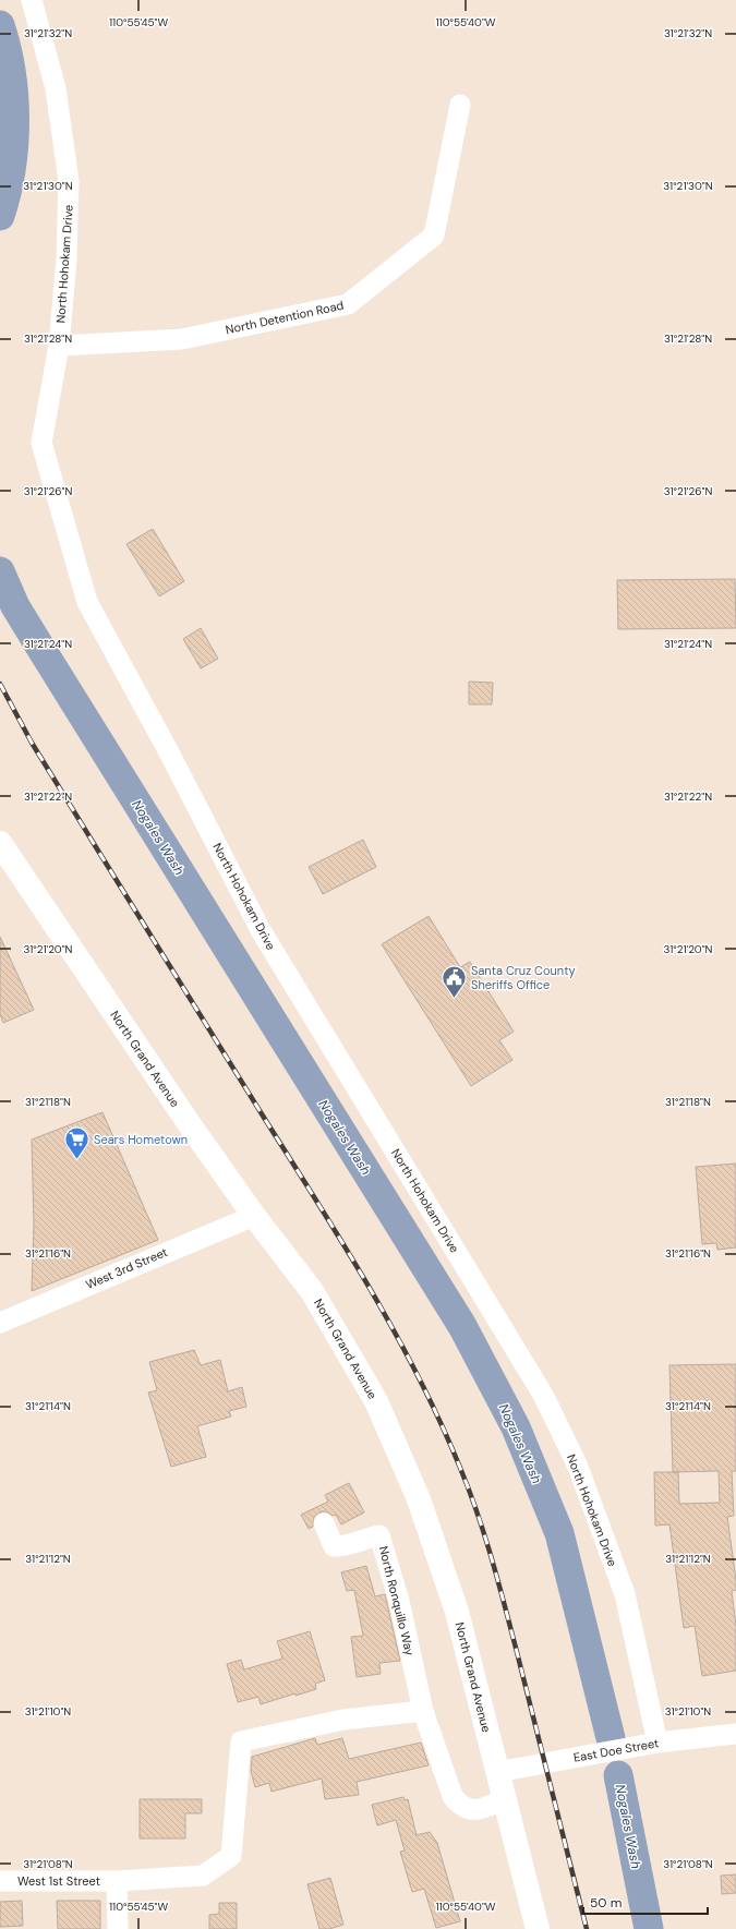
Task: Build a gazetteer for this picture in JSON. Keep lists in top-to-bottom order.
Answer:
{
  "streets": {
    "main road": ["North Grand Avenue"],
    "street": [
      "North Hohokam Drive",
      "North Detention Road",
      "West 3rd Street",
      "North Ronquillo Way",
      "East Doe Street",
      "West 1st Street"
    ]
  },
  "crossings": [
    ["North Hohokam Drive", "North Detention Road"],
    ["North Hohokam Drive", "East Doe Street"],
    ["North Grand Avenue", "West 3rd Street"],
    ["North Grand Avenue", "North Ronquillo Way"],
    ["North Grand Avenue", "East Doe Street"],
    ["North Ronquillo Way", "West 1st Street"]
  ],
  "water": ["Nogales Wash"],
  "places": {
    "public building": ["Santa Cruz County Sheriffs Office"],
    "supermarket": ["Sears Hometown"]
  },
  "scale_bar": "50 m",
  "coordinates": [
    "110°55'45\"W",
    "110°55'40\"W",
    "31°21'32\"N",
    "31°21'30\"N",
    "31°21'28\"N",
    "31°21'26\"N",
    "31°21'24\"N",
    "31°21'22\"N",
    "31°21'20\"N",
    "31°21'18\"N",
    "31°21'16\"N",
    "31°21'14\"N",
    "31°21'12\"N",
    "31°21'10\"N",
    "31°21'08\"N"
  ]
}
